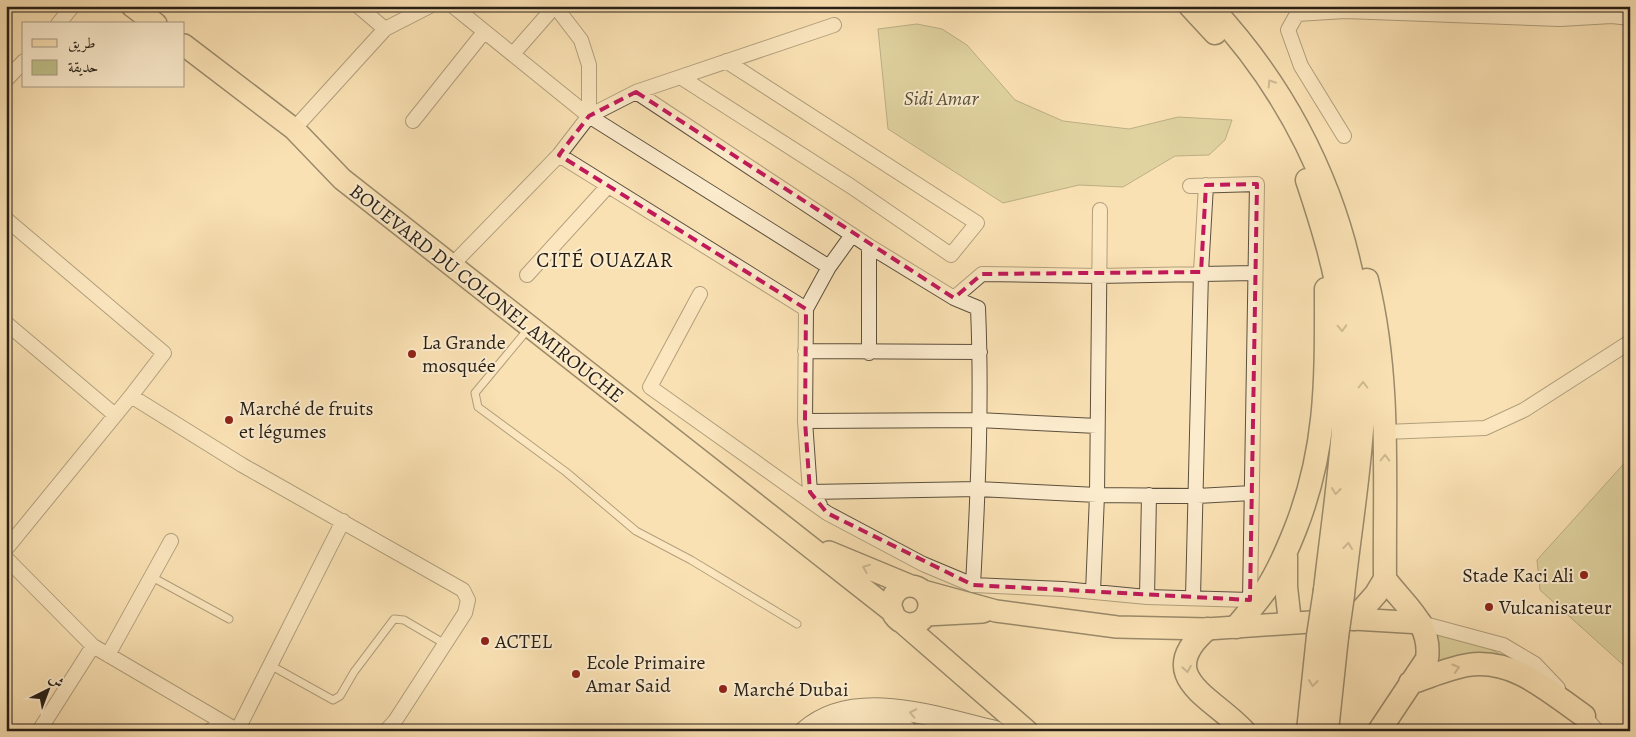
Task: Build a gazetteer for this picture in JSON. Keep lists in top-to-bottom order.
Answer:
{
  "streets": {
    "main road": ["BOUEVARD DU COLONEL AMIROUCHE"]
  },
  "districts": ["CITÉ OUAZAR"],
  "parks": ["Sidi Amar"],
  "places": [
    "La Grande mosquée",
    "Marché de fruits et légumes",
    "Stade Kaci Ali",
    "Vulcanisateur",
    "ACTEL",
    "Ecole Primaire Amar Said",
    "Marché Dubai"
  ],
  "legend": ["طريق", "حديقة"],
  "north": "top right"
}
